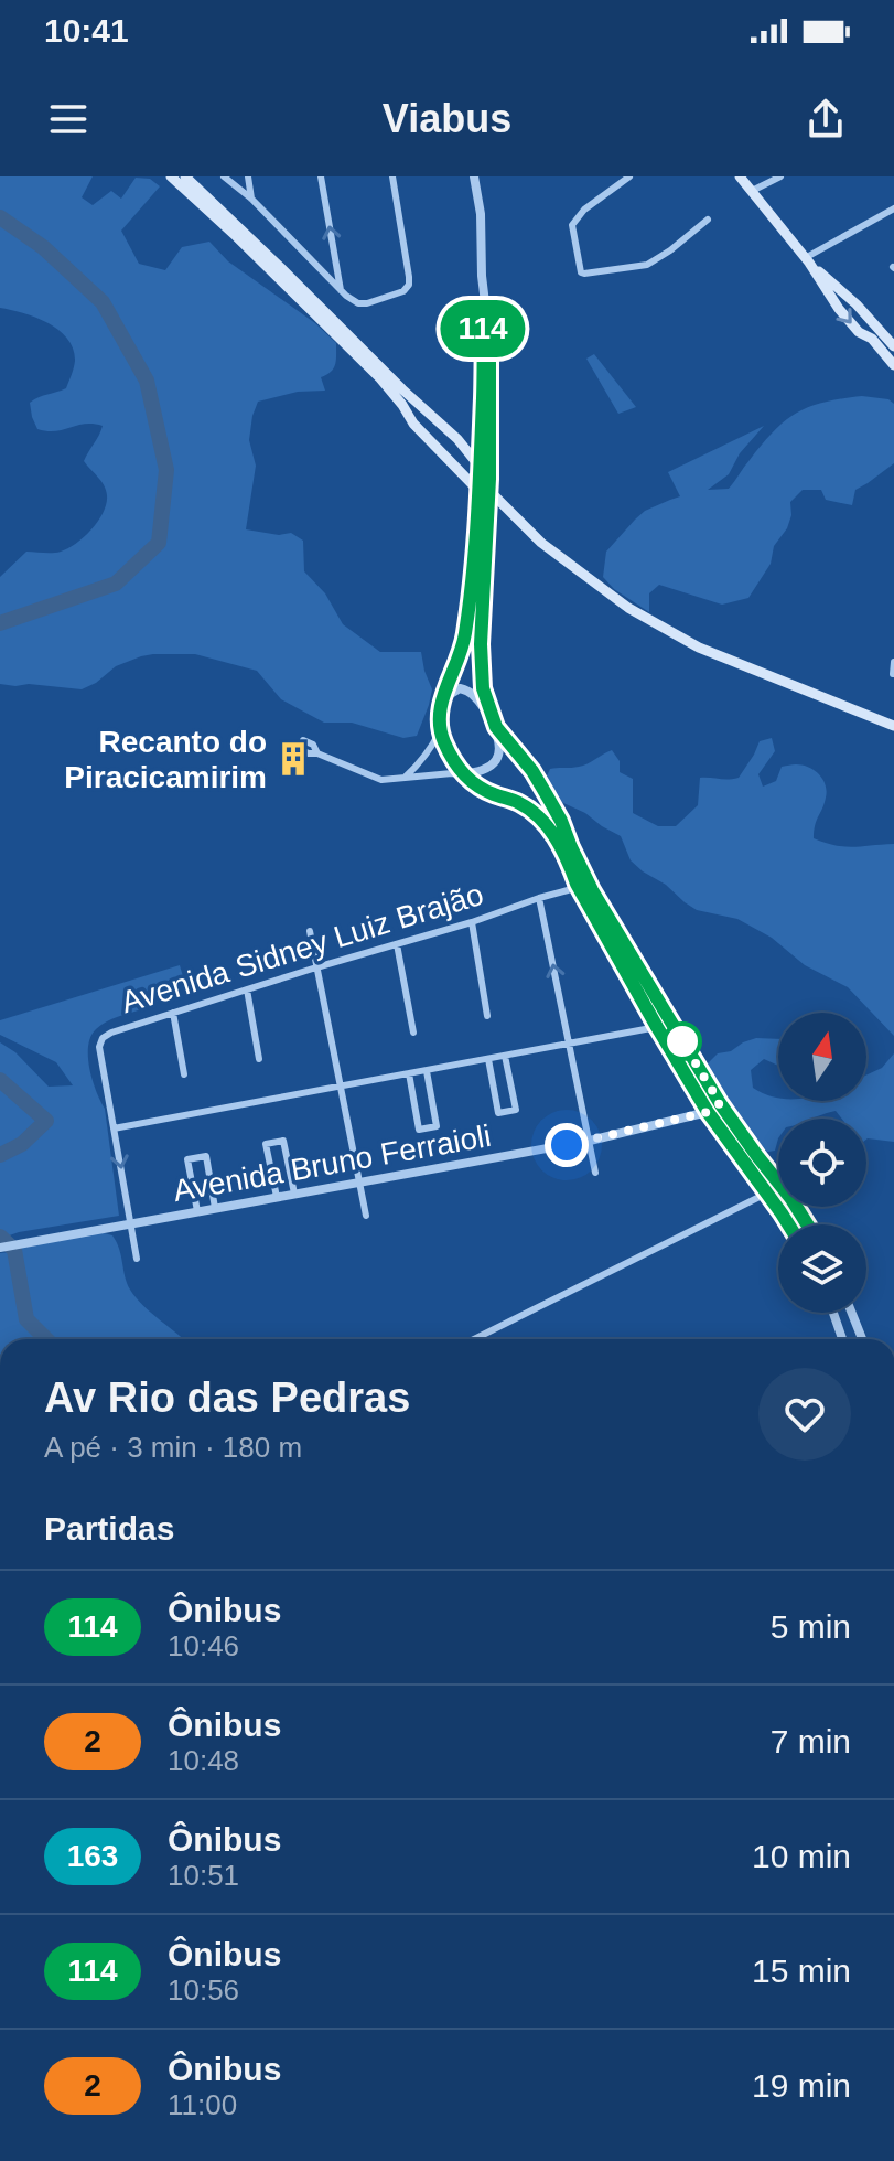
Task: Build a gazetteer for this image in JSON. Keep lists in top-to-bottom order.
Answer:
{
  "streets": {
    "street": ["Avenida Sidney Luiz Brajão", "Avenida Bruno Ferraioli"]
  },
  "crossings": [
    ["Avenida Sidney Luiz Brajão", "Avenida Bruno Ferraioli"]
  ],
  "places": {
    "building": ["Recanto do Piracicamirim"]
  },
  "lines": ["bus line 114"],
  "north": "top",
  "page": {
    "status": "10:41",
    "header": "Viabus",
    "on_map": "114",
    "heading": [
      ["Av Rio das Pedras", "A pé · 3 min · 180 m"],
      "Partidas"
    ],
    "list": [
      {
        "mark": "114",
        "name": "Ônibus",
        "note": "10:46",
        "value": "5 min"
      },
      {
        "mark": "2",
        "name": "Ônibus",
        "note": "10:48",
        "value": "7 min"
      },
      {
        "mark": "163",
        "name": "Ônibus",
        "note": "10:51",
        "value": "10 min"
      },
      {
        "mark": "114",
        "name": "Ônibus",
        "note": "10:56",
        "value": "15 min"
      },
      {
        "mark": "2",
        "name": "Ônibus",
        "note": "11:00",
        "value": "19 min"
      }
    ]
  }
}
